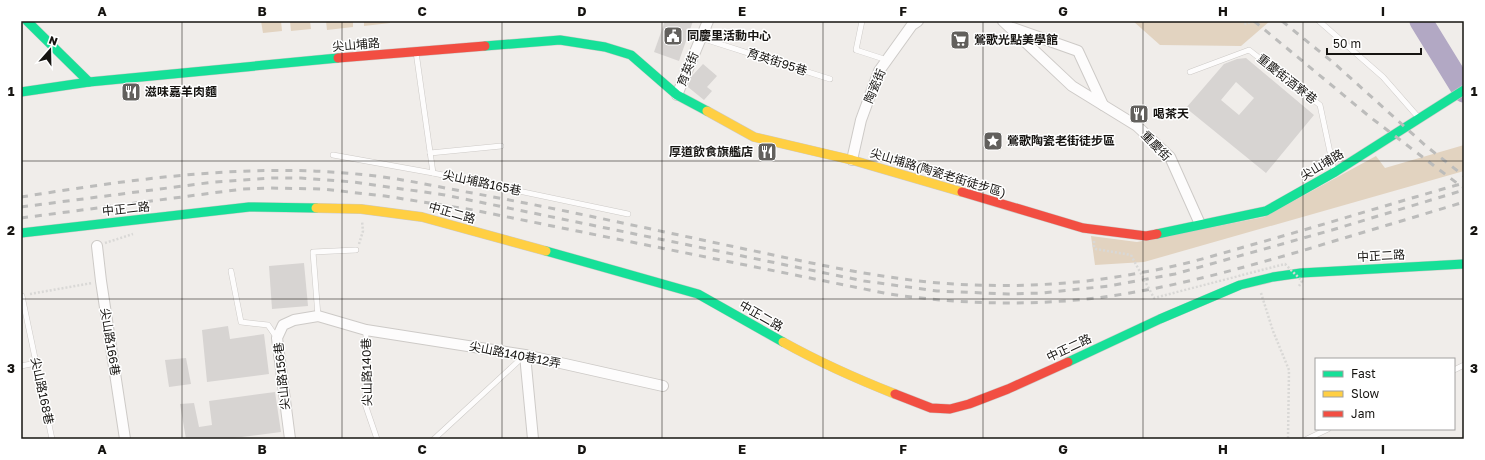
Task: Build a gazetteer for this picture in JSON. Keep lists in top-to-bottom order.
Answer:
{
  "streets": {
    "main road": ["尖山埔路", "尖山埔路(陶瓷老街徒步區)", "中正二路"],
    "street": [
      "育英街",
      "陶瓷街",
      "重慶街",
      "尖山路166巷",
      "尖山路140巷12弄",
      "尖山路140巷",
      "尖山路156巷"
    ],
    "lane": [
      "育英街95巷",
      "重慶街酒寮巷",
      "尖山埔路165巷",
      "尖山路168巷"
    ]
  },
  "crossings": [
    ["尖山埔路", "育英街"],
    ["尖山埔路", "重慶街酒寮巷"],
    ["尖山埔路", "重慶街"],
    ["尖山埔路", "尖山埔路(陶瓷老街徒步區)"],
    ["尖山埔路", "尖山埔路165巷"],
    ["育英街95巷", "育英街"],
    ["育英街", "尖山埔路(陶瓷老街徒步區)"],
    ["陶瓷街", "尖山埔路(陶瓷老街徒步區)"],
    ["重慶街", "尖山埔路(陶瓷老街徒步區)"],
    ["尖山路140巷12弄", "尖山路140巷"],
    ["尖山路140巷", "尖山路156巷"]
  ],
  "places": {
    "public building": ["同慶里活動中心"],
    "supermarket": ["鶯歌光點美學館"],
    "restaurant": ["滋味嘉羊肉麵", "喝茶天", "厚道飲食旗艦店"],
    "place": ["鶯歌陶瓷老街徒步區"]
  },
  "legend": ["Fast", "Slow", "Jam"],
  "scale_bar": "50 m",
  "north": "top",
  "grid": {
    "columns": [
      "A",
      "B",
      "C",
      "D",
      "E",
      "F",
      "G",
      "H",
      "I"
    ],
    "rows": ["1", "2", "3"]
  }
}
